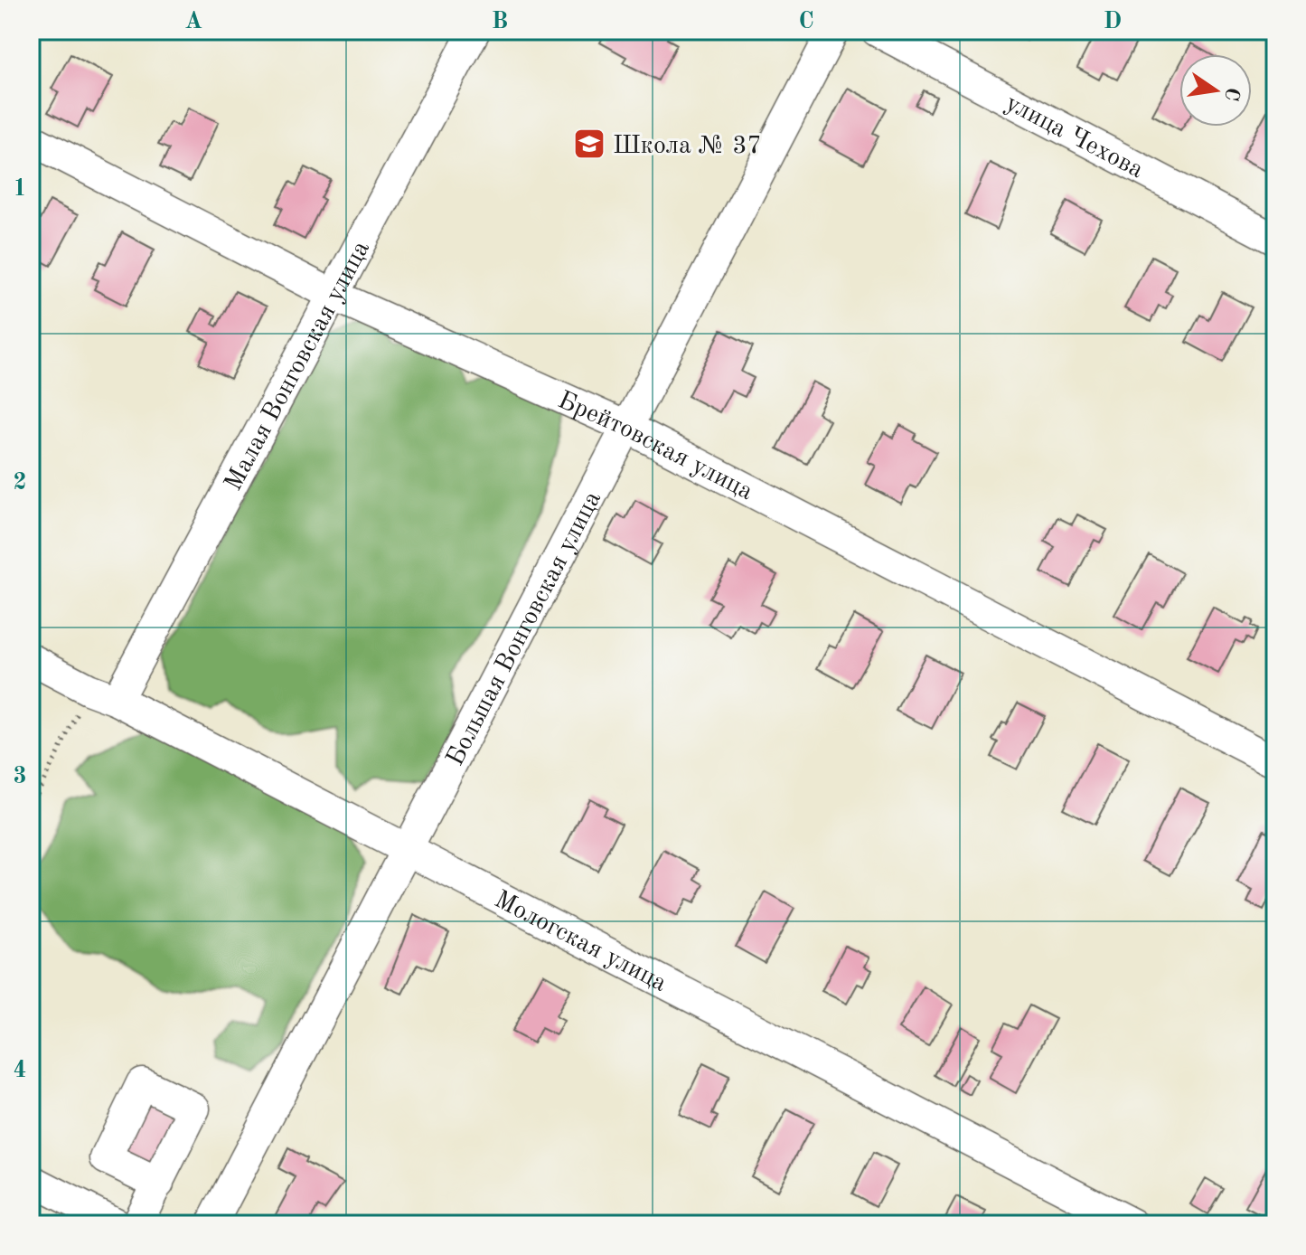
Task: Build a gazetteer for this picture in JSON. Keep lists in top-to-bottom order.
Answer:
{
  "streets": {
    "street": [
      "улица Чехова",
      "Малая Вонговская улица",
      "Брейтовская улица",
      "Большая Вонговская улица",
      "Мологская улица"
    ]
  },
  "crossings": [
    ["Малая Вонговская улица", "Брейтовская улица"],
    ["Малая Вонговская улица", "Мологская улица"],
    ["Брейтовская улица", "Большая Вонговская улица"],
    ["Большая Вонговская улица", "Мологская улица"]
  ],
  "places": {
    "school or university": ["Школа № 37"]
  },
  "north": "right",
  "grid": {
    "columns": [
      "A",
      "B",
      "C",
      "D"
    ],
    "rows": [
      "1",
      "2",
      "3",
      "4"
    ]
  }
}
